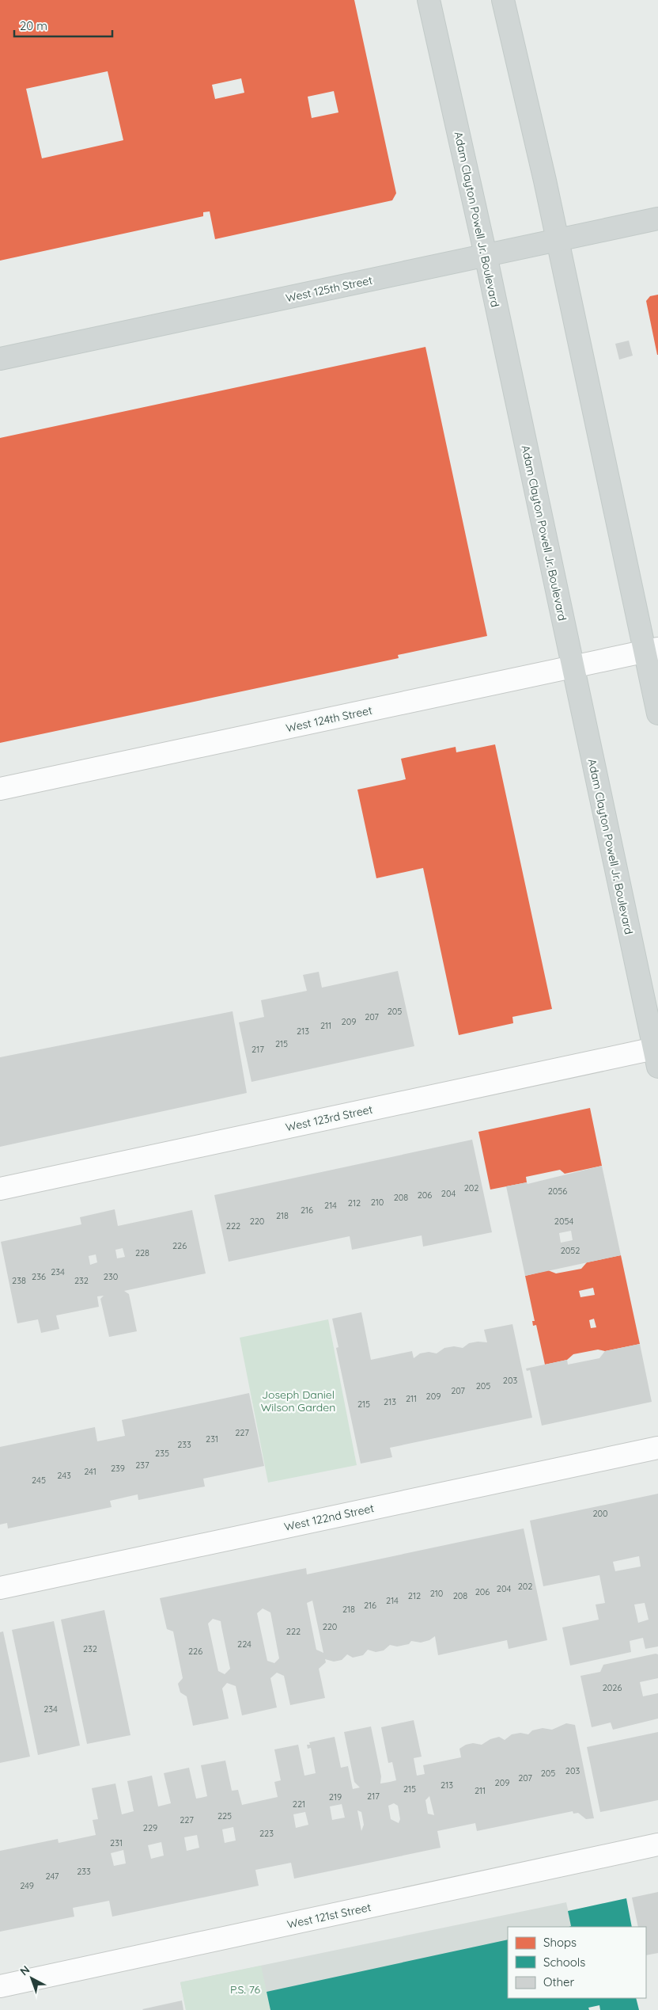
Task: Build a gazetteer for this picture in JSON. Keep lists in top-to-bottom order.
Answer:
{
  "streets": {
    "main road": ["Adam Clayton Powell Jr. Boulevard", "West 125th Street"],
    "street": [
      "West 124th Street",
      "West 123rd Street",
      "West 122nd Street",
      "West 121st Street"
    ]
  },
  "crossings": [
    ["Adam Clayton Powell Jr. Boulevard", "West 125th Street"],
    ["Adam Clayton Powell Jr. Boulevard", "West 124th Street"],
    ["Adam Clayton Powell Jr. Boulevard", "West 123rd Street"]
  ],
  "parks": ["Joseph Daniel Wilson Garden", "P.S. 76"],
  "house_numbers": [
    "205",
    "207",
    "209",
    "211",
    "213",
    "215",
    "217",
    "202",
    "2056",
    "204",
    "206",
    "208",
    "210",
    "212",
    "214",
    "216",
    "218",
    "220",
    "2054",
    "222",
    "226",
    "2052",
    "228",
    "234",
    "236",
    "230",
    "238",
    "232",
    "203",
    "205",
    "207",
    "209",
    "211",
    "213",
    "215",
    "227",
    "231",
    "233",
    "235",
    "237",
    "239",
    "241",
    "243",
    "245",
    "200",
    "202",
    "204",
    "206",
    "210",
    "212",
    "208",
    "214",
    "216",
    "218",
    "220",
    "222",
    "224",
    "232",
    "226",
    "2026",
    "234",
    "203",
    "205",
    "207",
    "209",
    "213",
    "215",
    "211",
    "217",
    "219",
    "221",
    "225",
    "227",
    "229",
    "223",
    "231",
    "233",
    "247",
    "249"
  ],
  "legend": ["Shops", "Schools", "Other"],
  "scale_bar": "20 m",
  "north": "top left"
}
